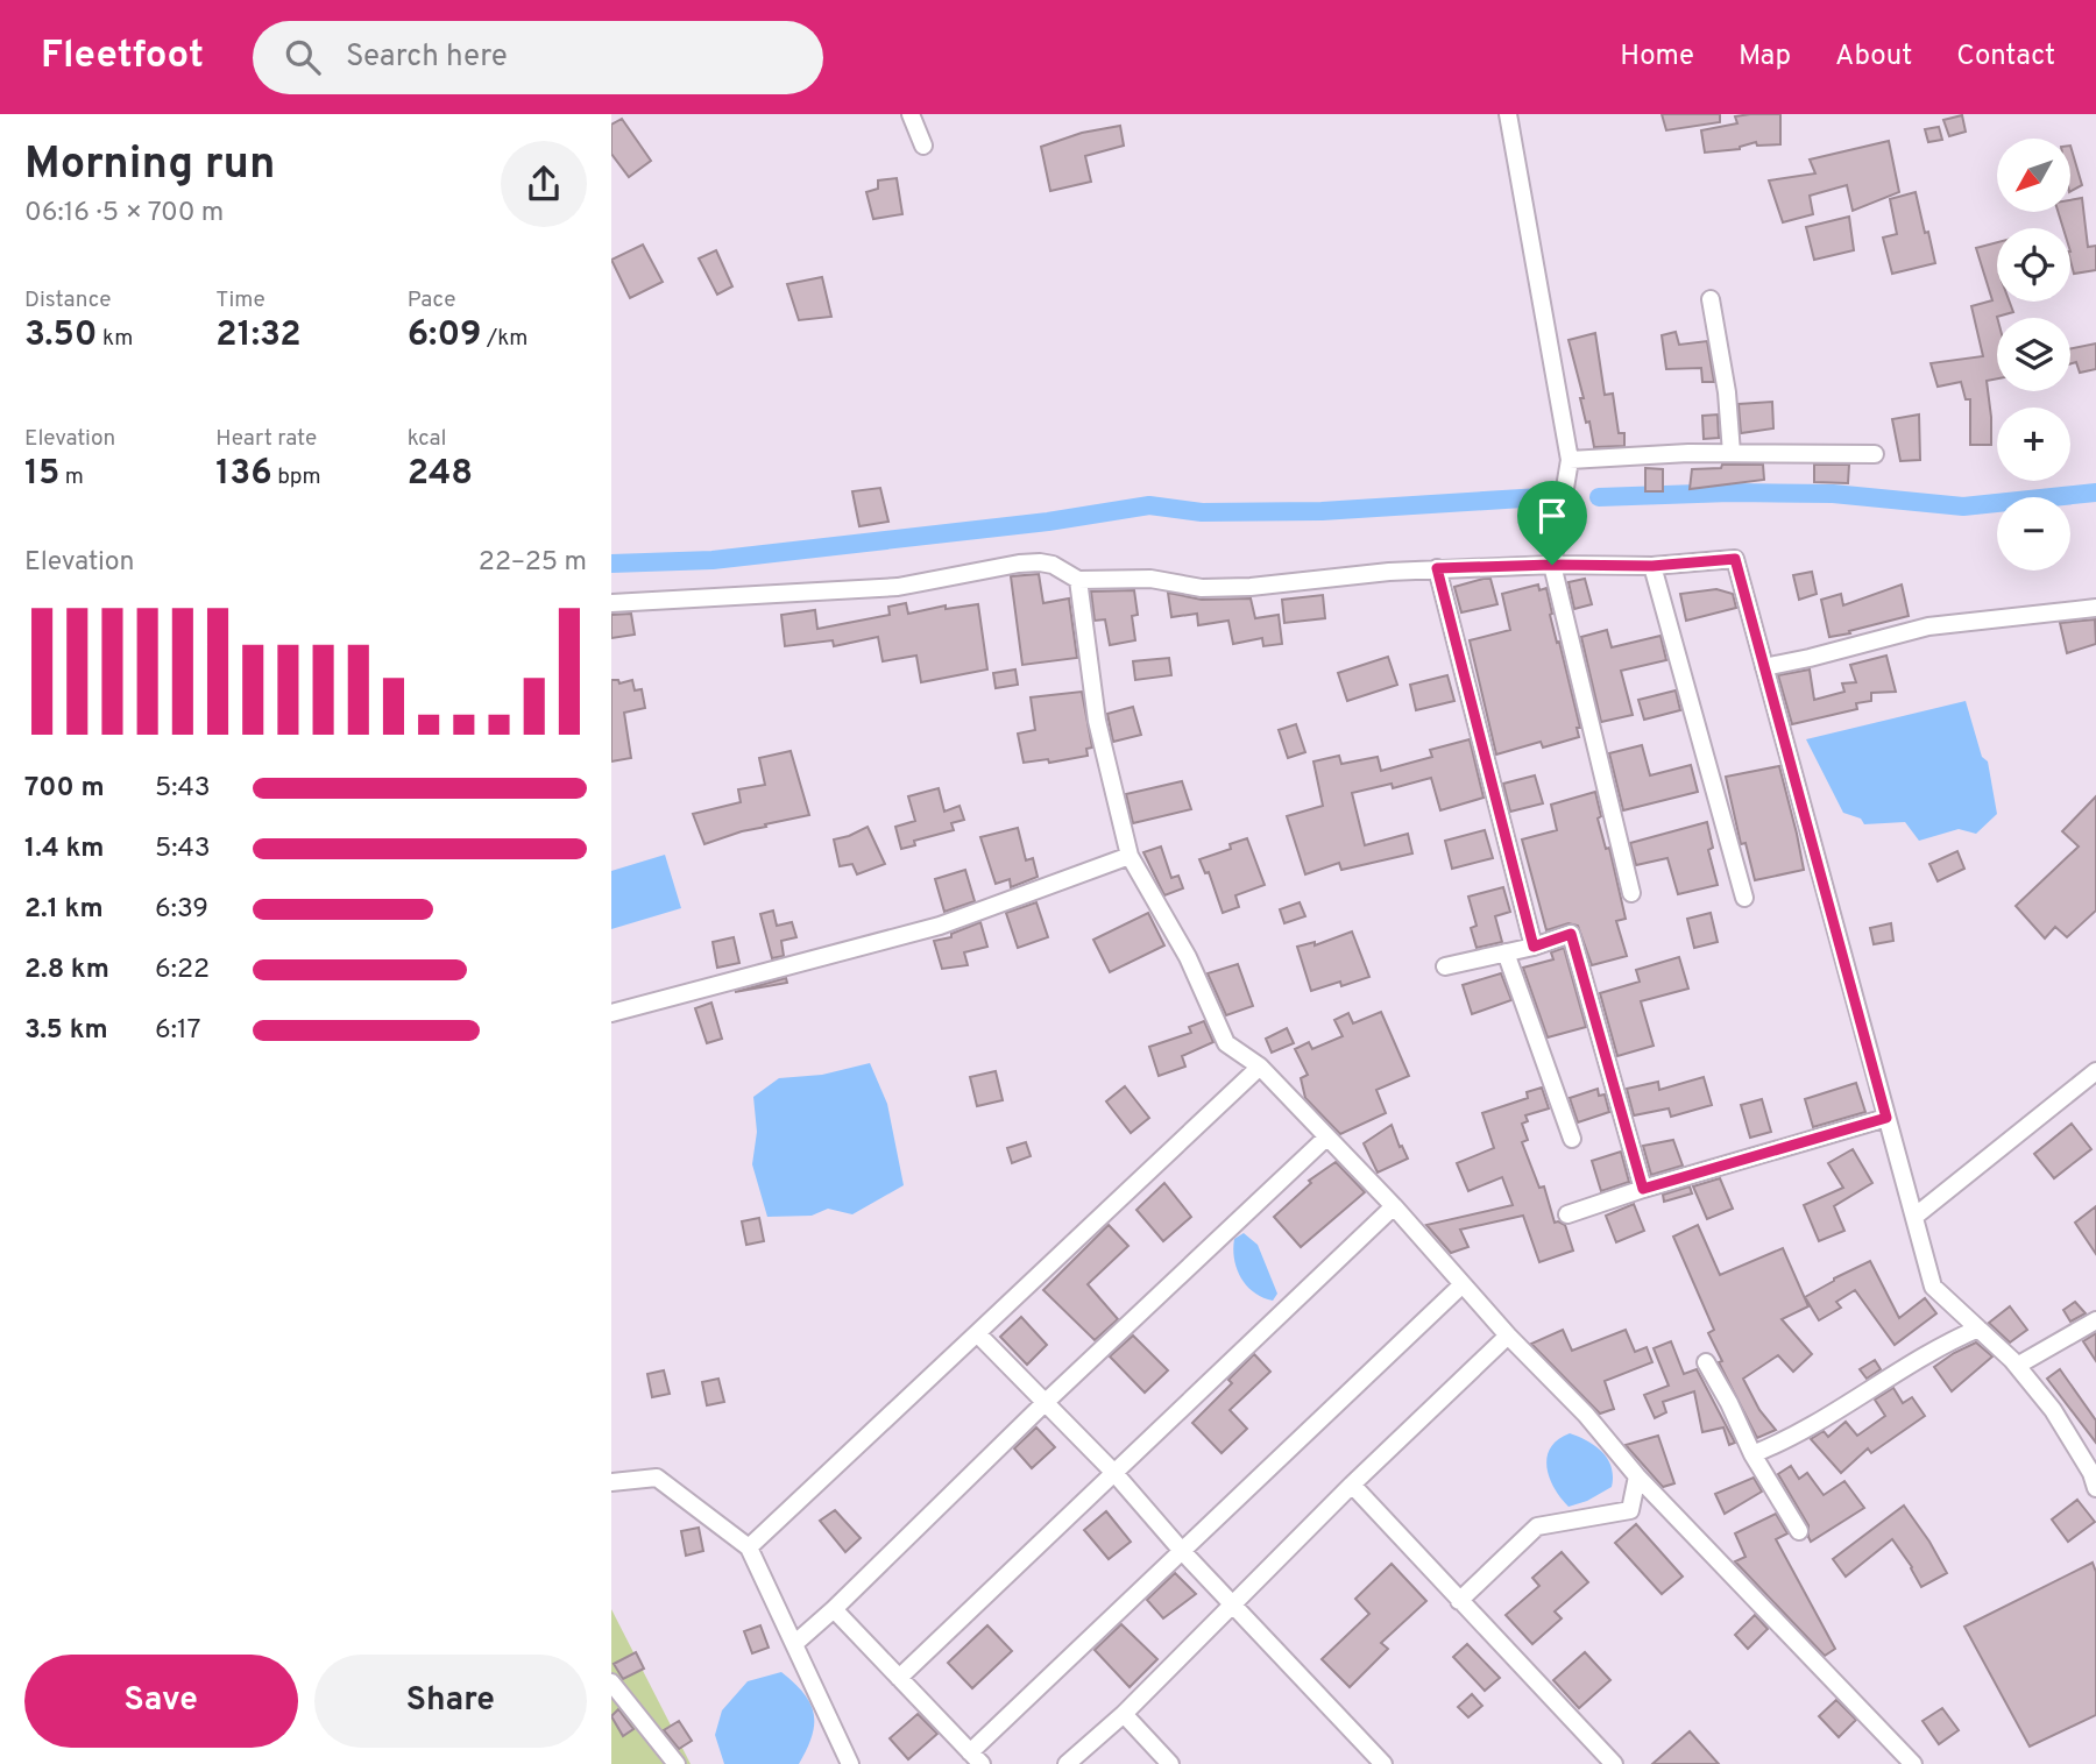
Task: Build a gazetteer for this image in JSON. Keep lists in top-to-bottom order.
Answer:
{
  "north": "bottom left",
  "page": {
    "header": "Fleetfoot",
    "search": "Search here",
    "nav": [
      "Home",
      "Map",
      "About",
      "Contact"
    ],
    "heading": ["Morning run", "06:16 · 5 × 700 m"],
    "map_buttons": ["+", "−"],
    "stats": [
      ["Distance", "3.50 km"],
      ["Time", "21:32"],
      ["Pace", "6:09 /km"],
      ["Elevation", "15 m"],
      ["Heart rate", "136 bpm"],
      ["kcal", "248"]
    ],
    "chart": ["Elevation", "22–25 m"],
    "list": [
      {
        "name": "700 m",
        "note": "5:43"
      },
      {
        "name": "1.4 km",
        "note": "5:43"
      },
      {
        "name": "2.1 km",
        "note": "6:39"
      },
      {
        "name": "2.8 km",
        "note": "6:22"
      },
      {
        "name": "3.5 km",
        "note": "6:17"
      }
    ],
    "buttons": ["Save", "Share"]
  }
}
